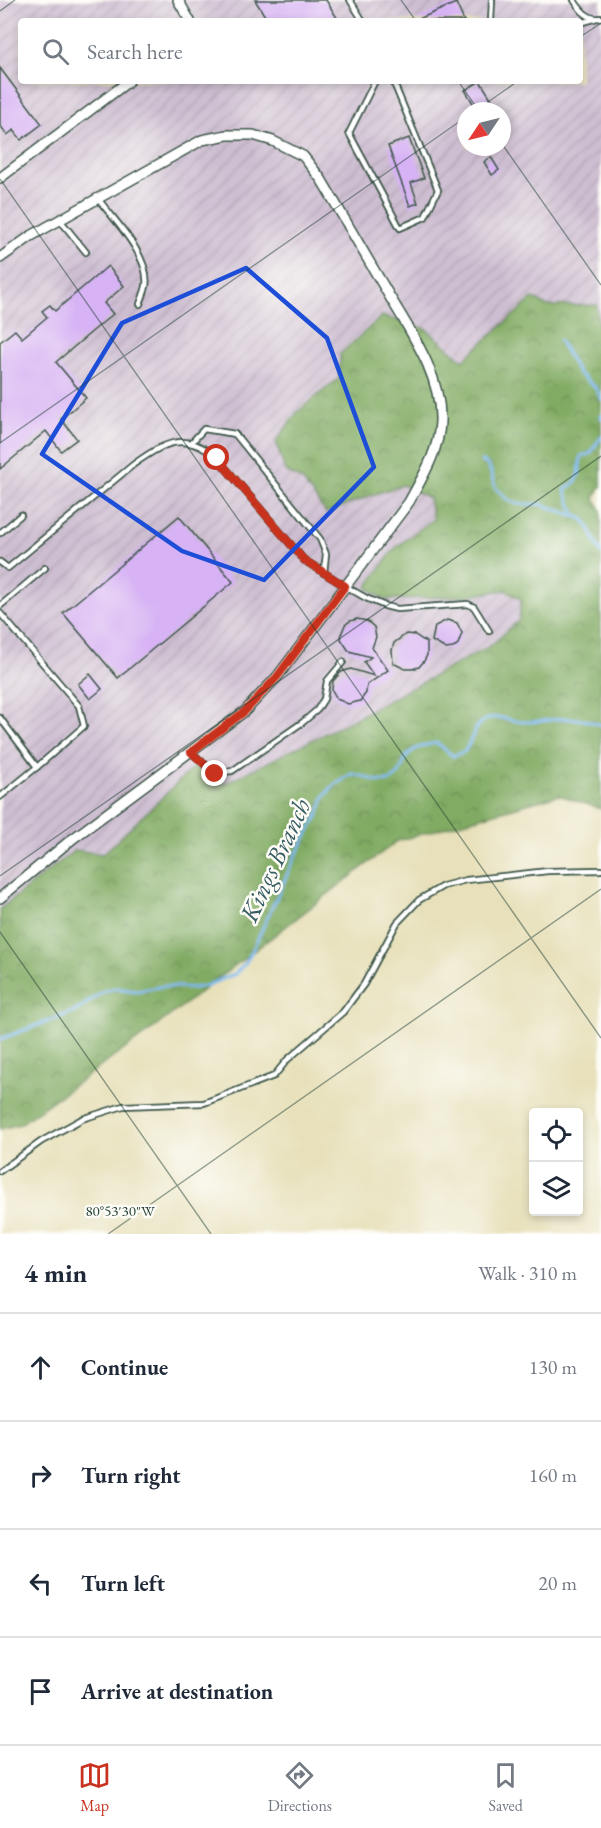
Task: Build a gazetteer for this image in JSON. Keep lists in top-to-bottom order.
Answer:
{
  "water": ["Kings Branch"],
  "north": "bottom left",
  "page": {
    "search": "Search here",
    "heading": ["4 min", "Walk · 310 m"],
    "list": [
      ["Continue", "130 m"],
      ["Turn right", "160 m"],
      ["Turn left", "20 m"],
      "Arrive at destination"
    ],
    "nav": ["Map", "Directions", "Saved"]
  },
  "coordinates": ["80°53'30\"W"]
}
